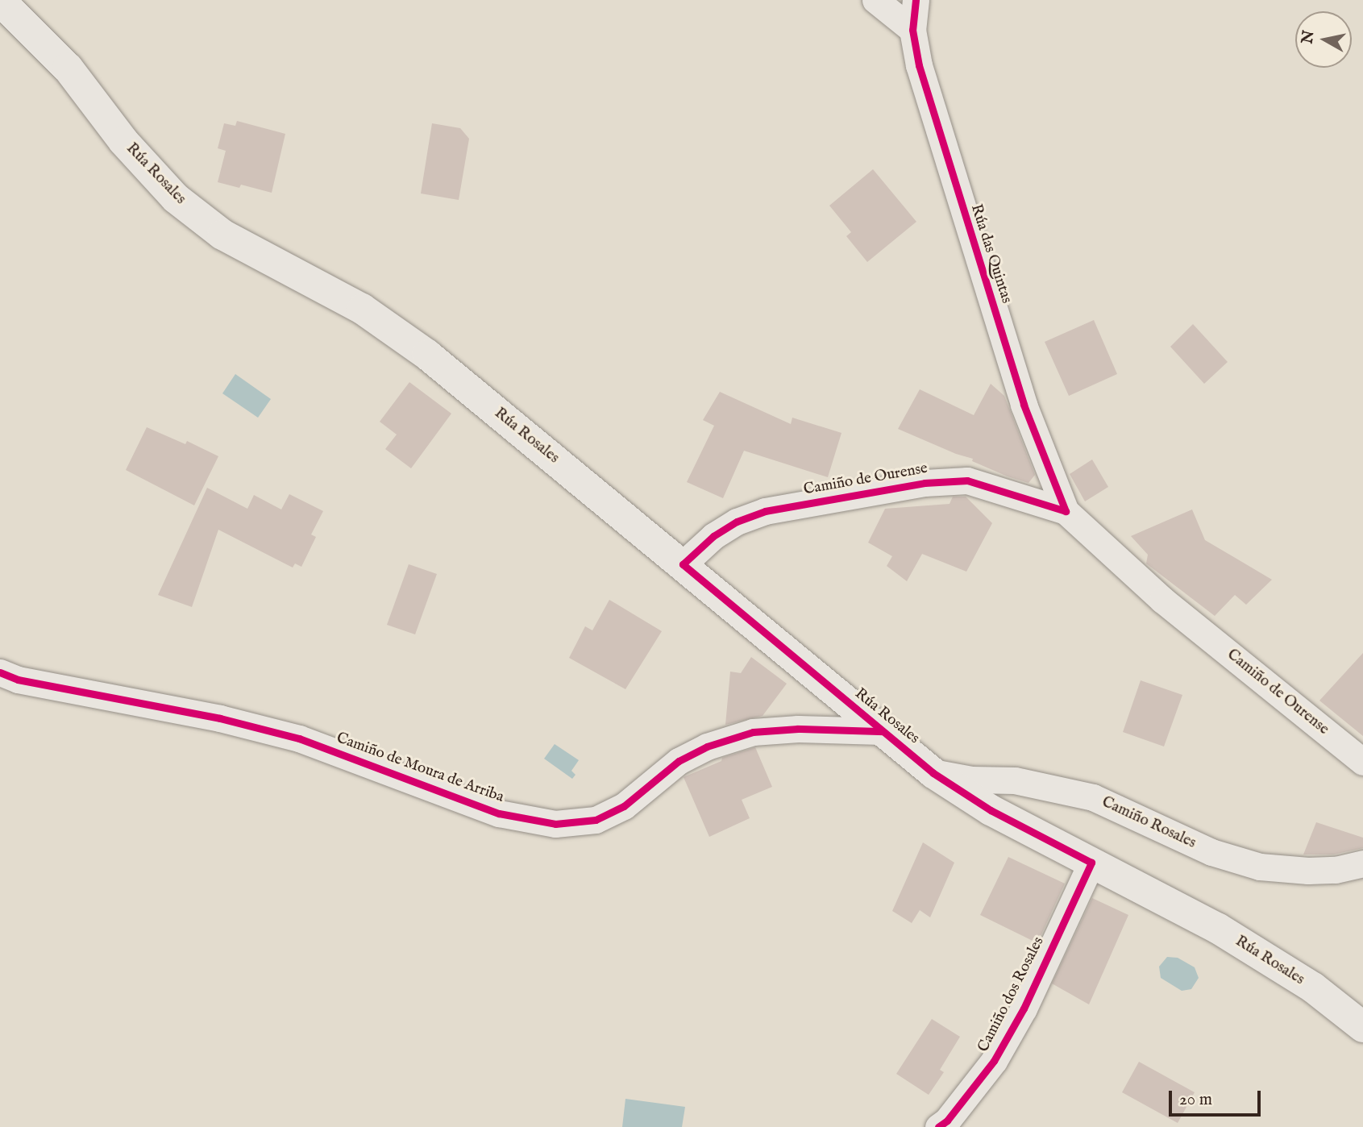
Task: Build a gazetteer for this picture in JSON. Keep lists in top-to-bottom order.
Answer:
{
  "streets": {
    "street": [
      "Rúa Rosales",
      "Rúa das Quintas",
      "Camiño de Ourense",
      "Camiño de Moura de Arriba",
      "Camiño Rosales",
      "Camiño dos Rosales"
    ]
  },
  "crossings": [
    ["Rúa Rosales", "Camiño de Ourense"],
    ["Rúa Rosales", "Camiño de Moura de Arriba"],
    ["Rúa Rosales", "Camiño Rosales"],
    ["Rúa Rosales", "Camiño dos Rosales"],
    ["Rúa das Quintas", "Camiño de Ourense"]
  ],
  "scale_bar": "20 m",
  "north": "left"
}
